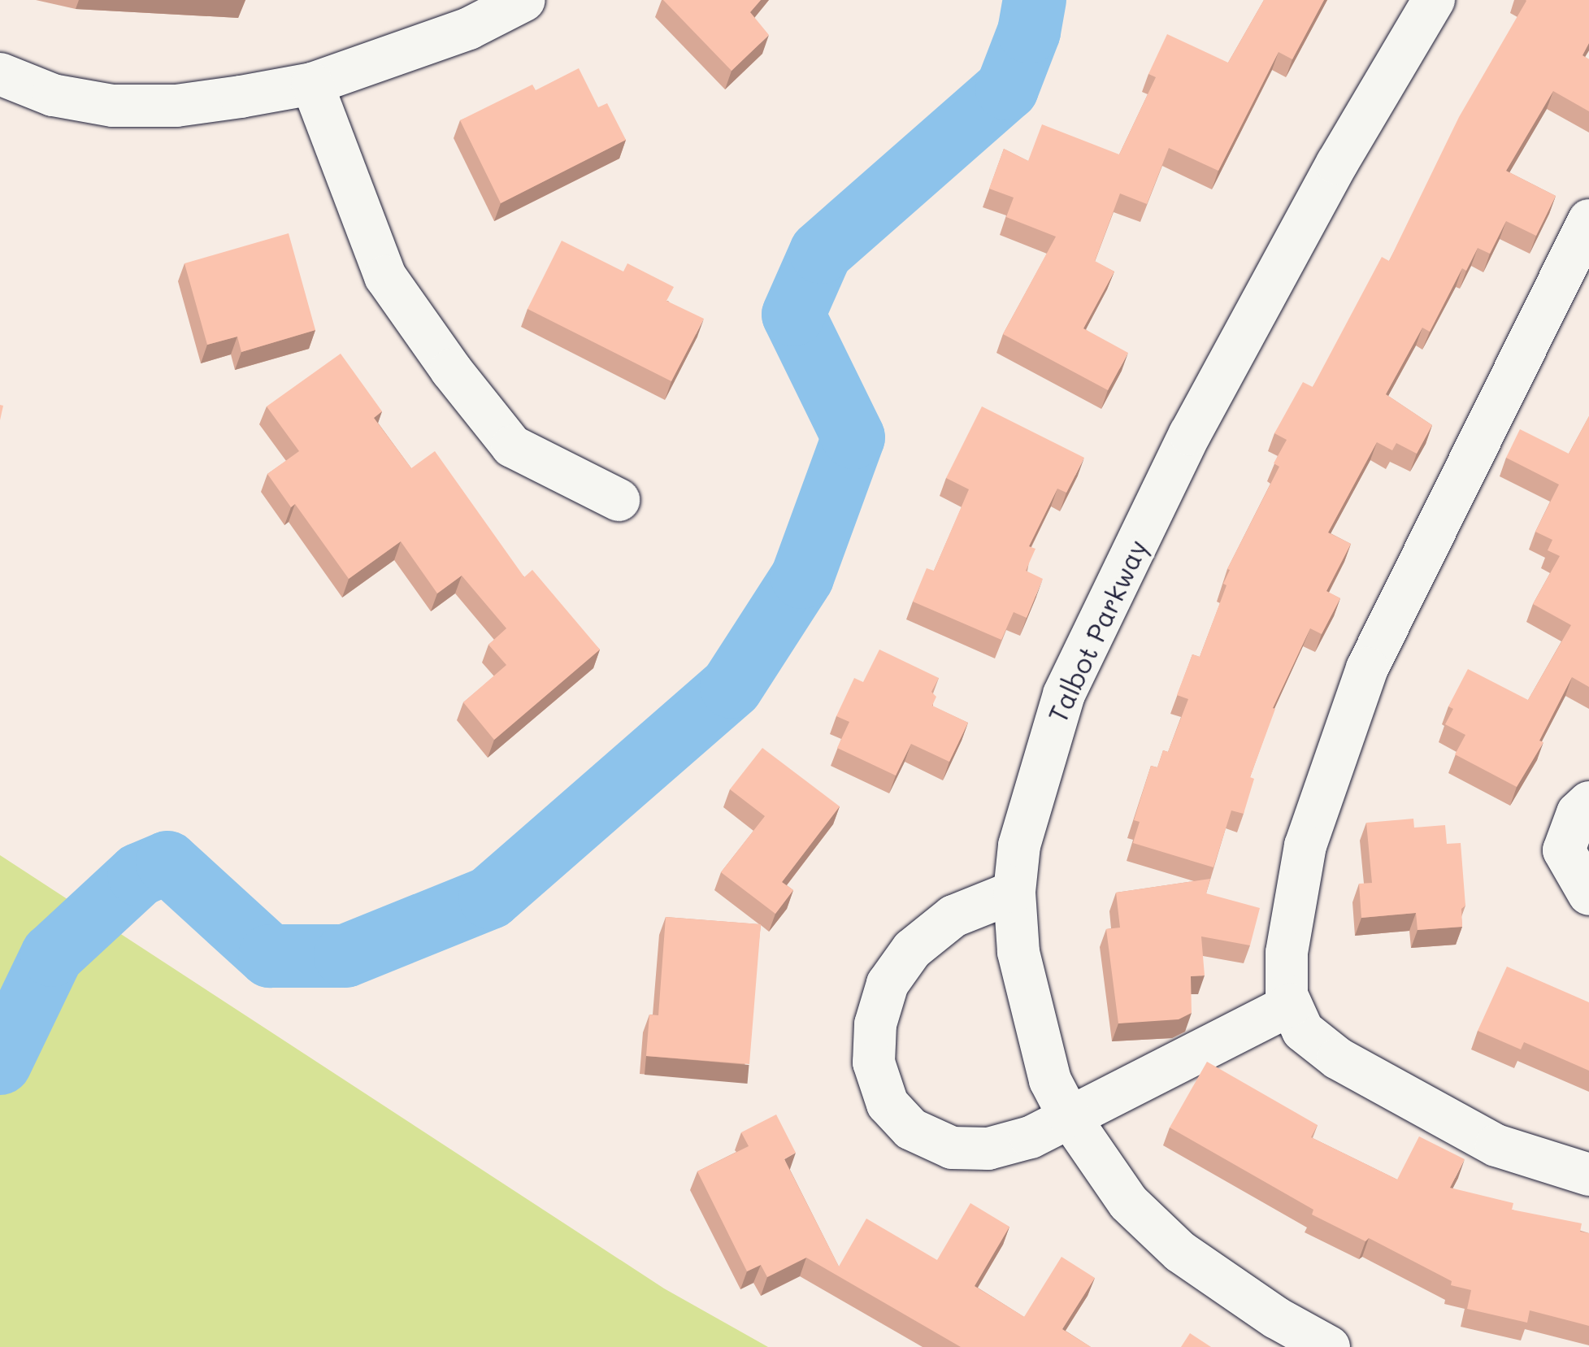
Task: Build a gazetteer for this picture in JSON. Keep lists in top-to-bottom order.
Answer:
{
  "streets": {
    "street": ["Talbot Parkway"]
  }
}
